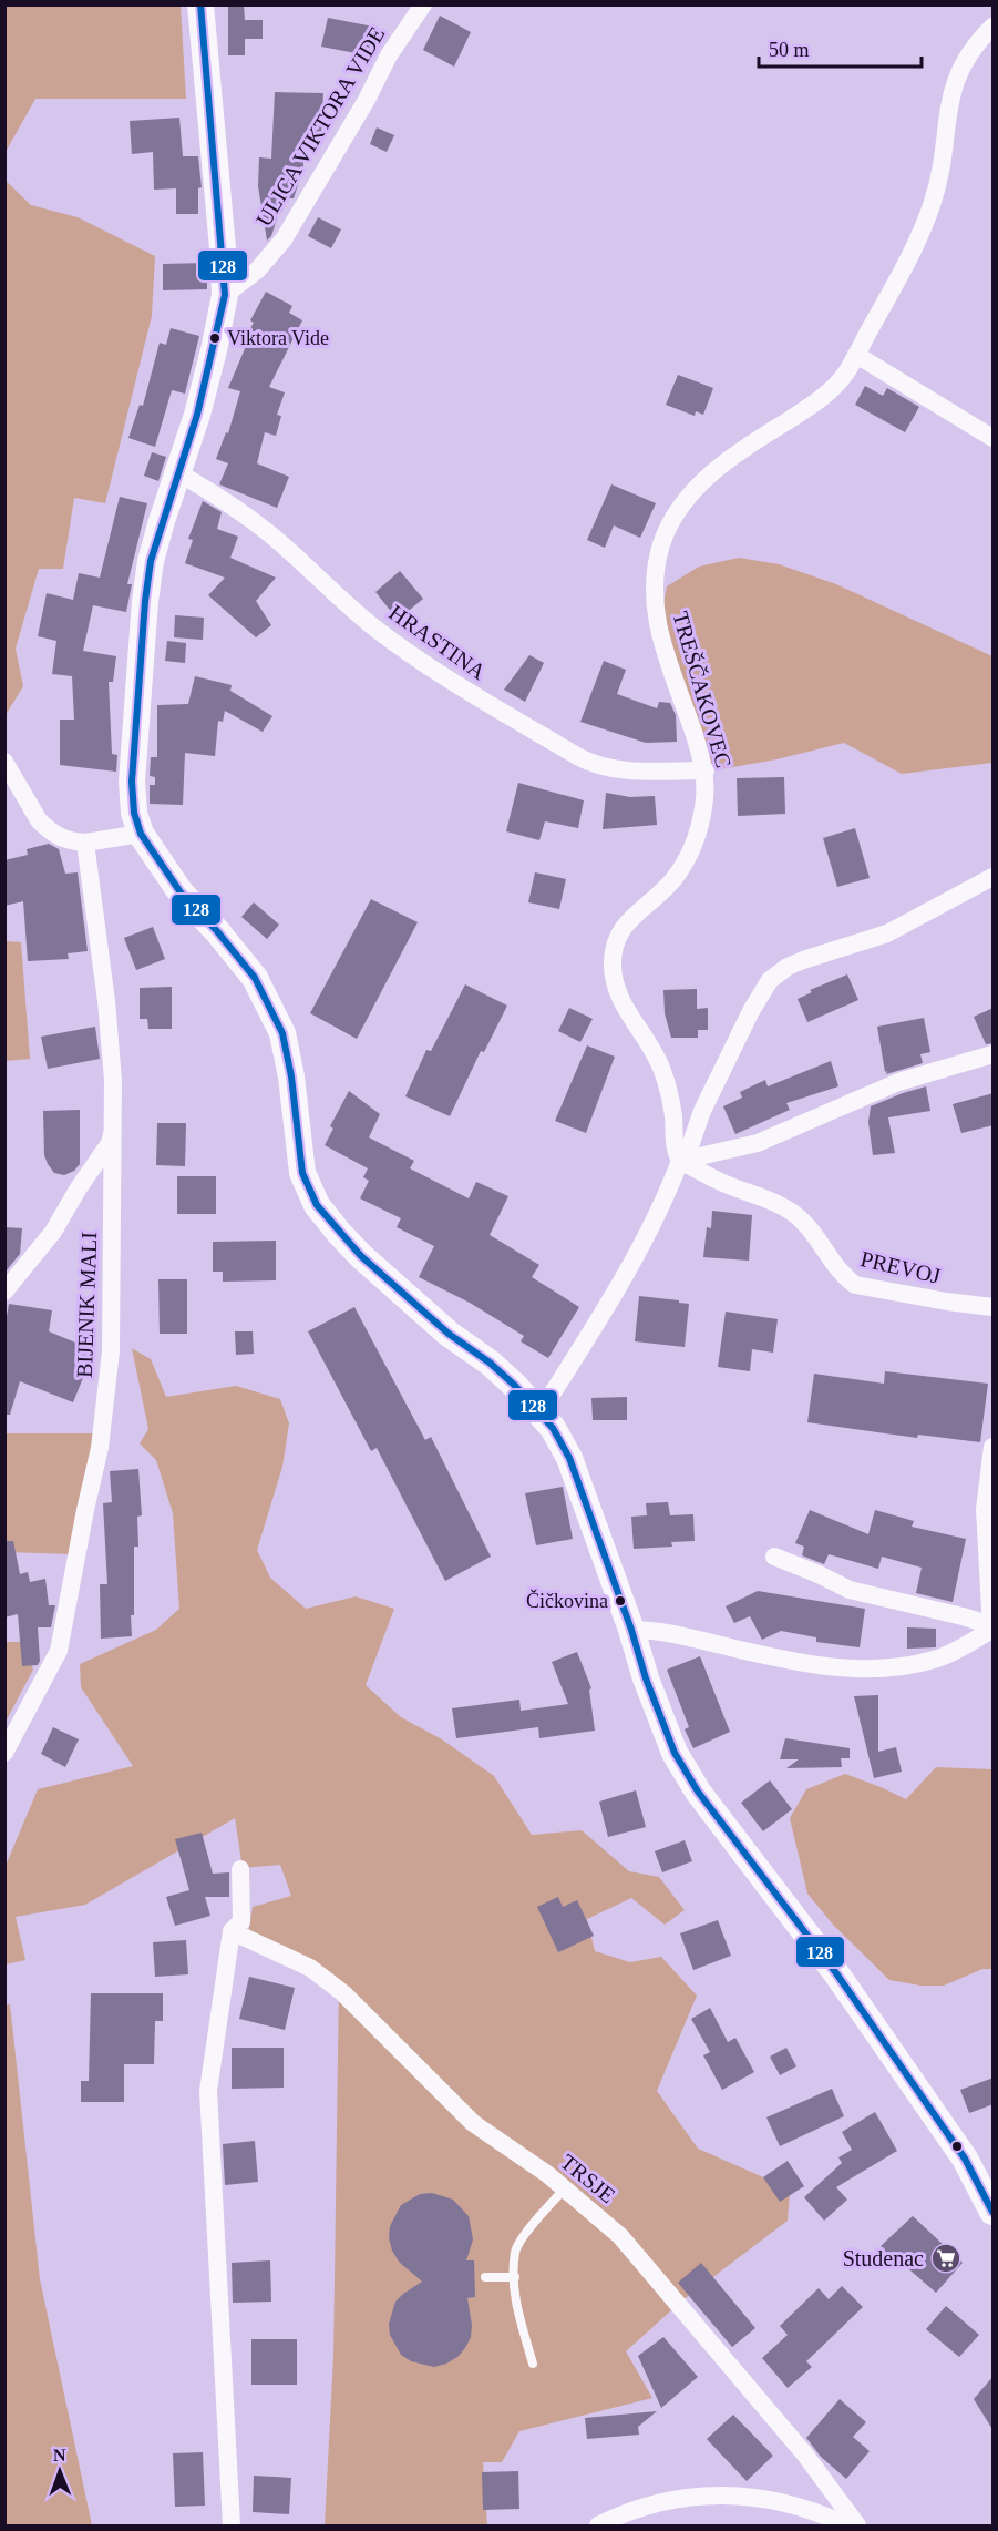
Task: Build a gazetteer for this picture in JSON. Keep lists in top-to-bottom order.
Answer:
{
  "streets": {
    "street": [
      "ULICA VIKTORA VIDE",
      "HRASTINA",
      "TREŠČAKOVEC",
      "PREVOJ",
      "BIJENIK MALI",
      "TRSJE"
    ]
  },
  "crossings": [
    ["HRASTINA", "TREŠČAKOVEC"],
    ["TREŠČAKOVEC", "PREVOJ"]
  ],
  "places": {
    "other": ["Viktora Vide", "Čičkovina"],
    "supermarket": ["Studenac"]
  },
  "lines": ["transit line 128"],
  "scale_bar": "50 m",
  "north": "top"
}
